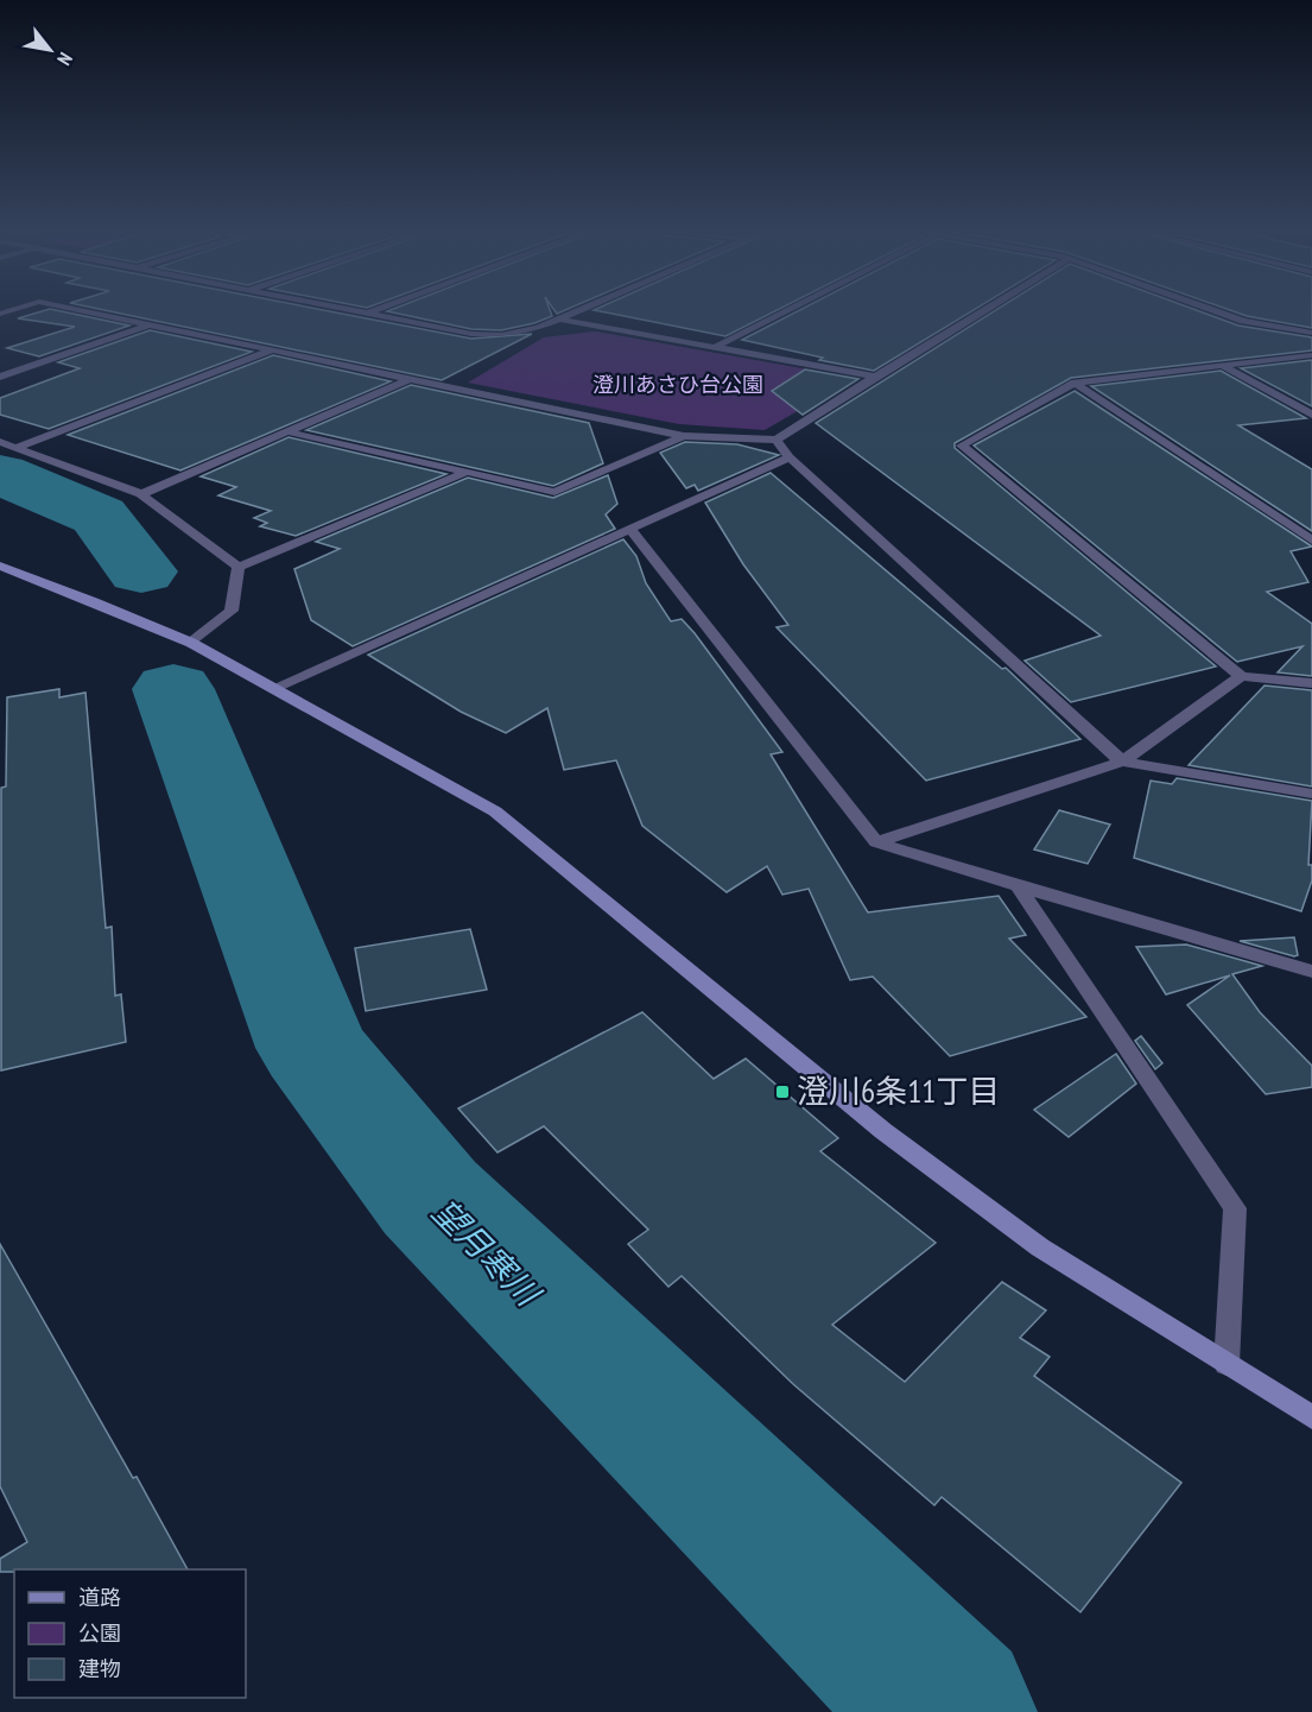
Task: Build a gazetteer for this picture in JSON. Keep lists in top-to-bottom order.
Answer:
{
  "water": ["望月寒川"],
  "parks": ["澄川あさひ台公園"],
  "places": {
    "transit": ["澄川6条11丁目"]
  },
  "legend": ["道路", "公園", "建物"],
  "north": "bottom right"
}
